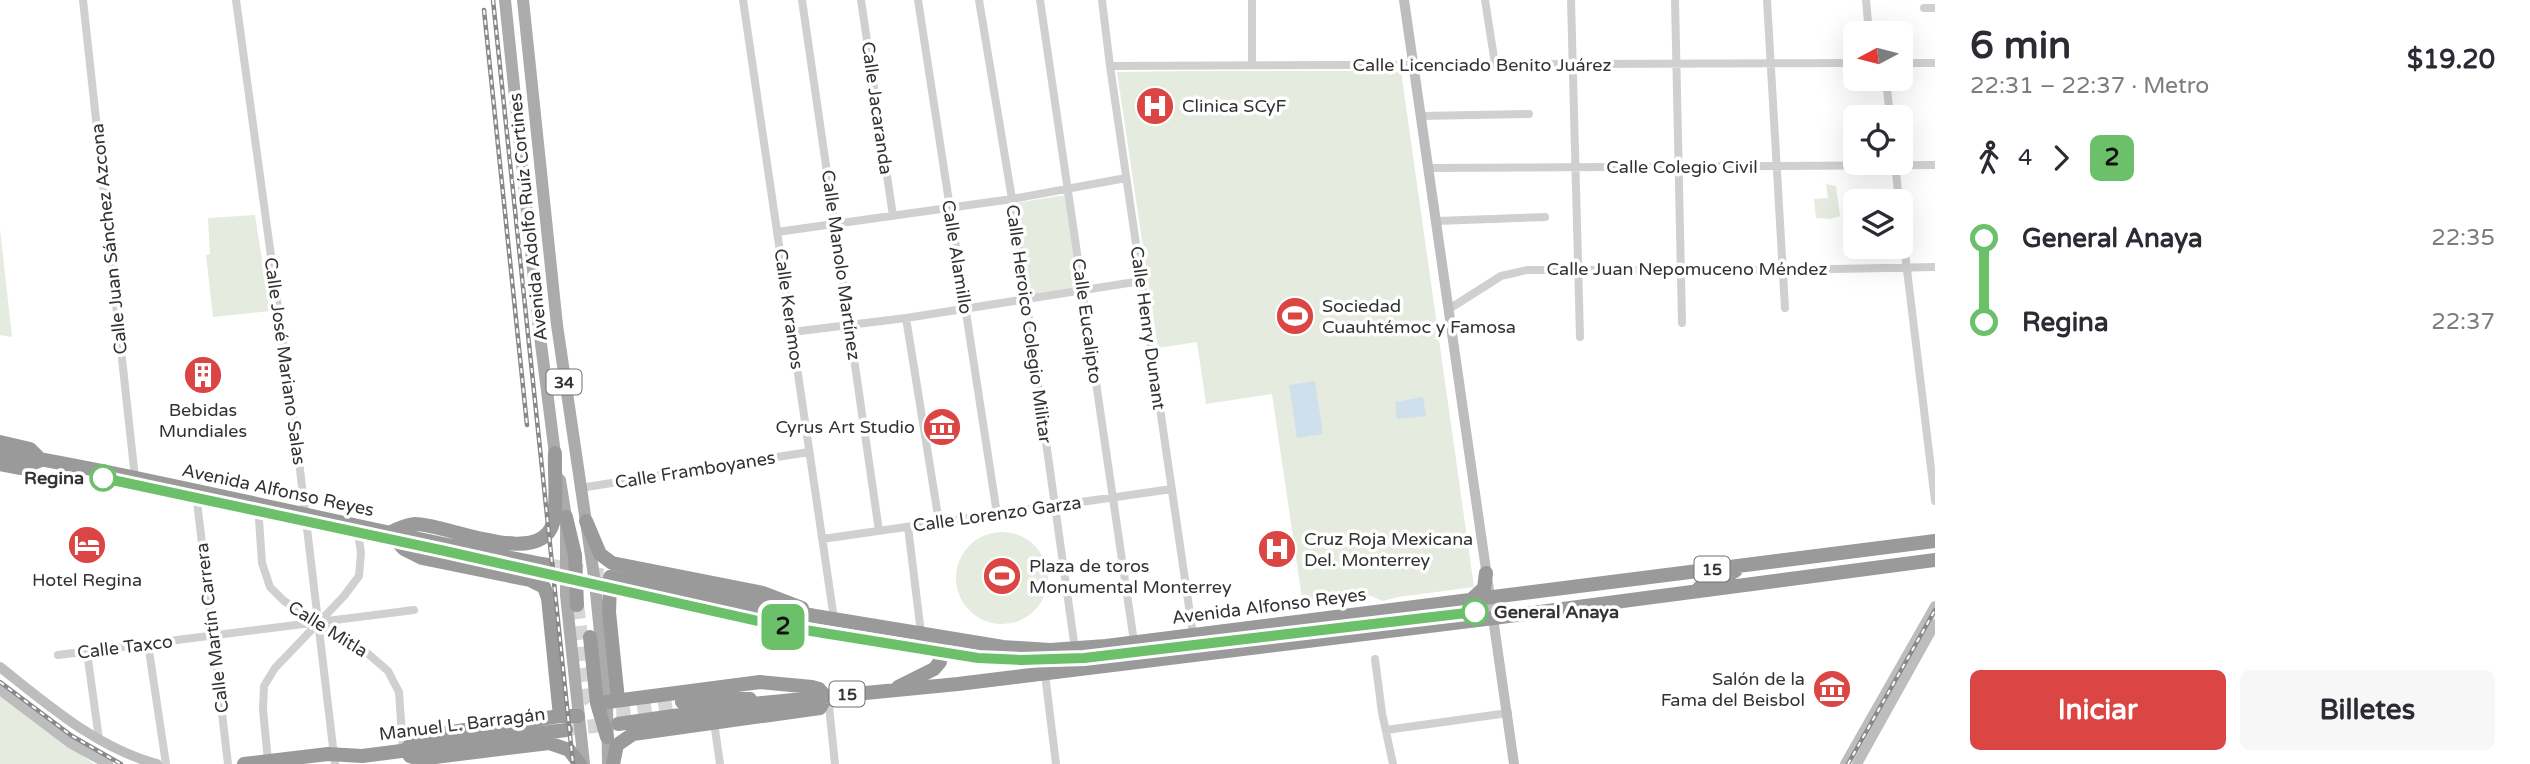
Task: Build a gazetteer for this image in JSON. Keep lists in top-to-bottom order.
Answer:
{
  "streets": {
    "highway": ["Avenida Alfonso Reyes", "15", "Manuel L. Barragán"],
    "main road": ["Avenida Adolfo Ruíz Cortines", "34"],
    "street": [
      "Calle Licenciado Benito Juárez",
      "Calle Jacaranda",
      "Calle Colegio Civil",
      "Calle Juan Sánchez Azcona",
      "Calle Alamillo",
      "Calle Manolo Martínez",
      "Calle Juan Nepomuceno Méndez",
      "Calle Keramos",
      "Calle Eucalipto",
      "Calle Heroico Colegio Militar",
      "Calle Henry Dunant",
      "Calle José Mariano Salas",
      "Calle Framboyanes",
      "Calle Lorenzo Garza",
      "Calle Martín Carrera",
      "Calle Mitla",
      "Calle Taxco"
    ]
  },
  "crossings": [
    ["Calle Licenciado Benito Juárez", "Calle Henry Dunant"],
    ["Avenida Adolfo Ruíz Cortines", "Calle Framboyanes"],
    ["Calle Juan Sánchez Azcona", "Avenida Alfonso Reyes"],
    ["Calle Alamillo", "Calle Lorenzo Garza"],
    ["Calle Manolo Martínez", "Calle Lorenzo Garza"],
    ["Calle Keramos", "Calle Framboyanes"],
    ["Calle Keramos", "Avenida Alfonso Reyes"],
    ["Calle Keramos", "Calle Lorenzo Garza"],
    ["Calle Eucalipto", "Avenida Alfonso Reyes"],
    ["Calle Eucalipto", "Calle Lorenzo Garza"],
    ["Calle Heroico Colegio Militar", "Avenida Alfonso Reyes"],
    ["Calle Heroico Colegio Militar", "Calle Lorenzo Garza"],
    ["Calle Henry Dunant", "Avenida Alfonso Reyes"],
    ["Calle Henry Dunant", "Calle Lorenzo Garza"],
    ["Calle Henry Dunant", "15"],
    ["Calle José Mariano Salas", "Avenida Alfonso Reyes"],
    ["Calle José Mariano Salas", "Calle Mitla"],
    ["Calle José Mariano Salas", "Calle Taxco"],
    ["Calle José Mariano Salas", "Manuel L. Barragán"],
    ["Avenida Alfonso Reyes", "Calle Martín Carrera"],
    ["Avenida Alfonso Reyes", "Calle Mitla"],
    ["Calle Martín Carrera", "Calle Taxco"],
    ["Calle Mitla", "Calle Taxco"],
    ["Calle Mitla", "Manuel L. Barragán"]
  ],
  "places": {
    "hospital": ["Clinica SCyF", "Cruz Roja Mexicana Del. Monterrey"],
    "sports": ["Sociedad Cuauhtémoc y Famosa", "Plaza de toros Monumental Monterrey"],
    "building": ["Bebidas Mundiales"],
    "museum": ["Cyrus Art Studio", "Salón de la Fama del Beisbol"],
    "other": ["Regina", "General Anaya"],
    "hotel": ["Hotel Regina"]
  },
  "lines": ["metro line 2"],
  "north": "left",
  "page": {
    "on_map": "2",
    "heading": ["6 min", "22:31 – 22:37 · Metro", "$19.20"],
    "legs": ["4", "2"],
    "list": [
      {
        "name": "General Anaya",
        "value": "22:35"
      },
      {
        "name": "Regina",
        "value": "22:37"
      }
    ],
    "buttons": ["Iniciar", "Billetes"]
  }
}
